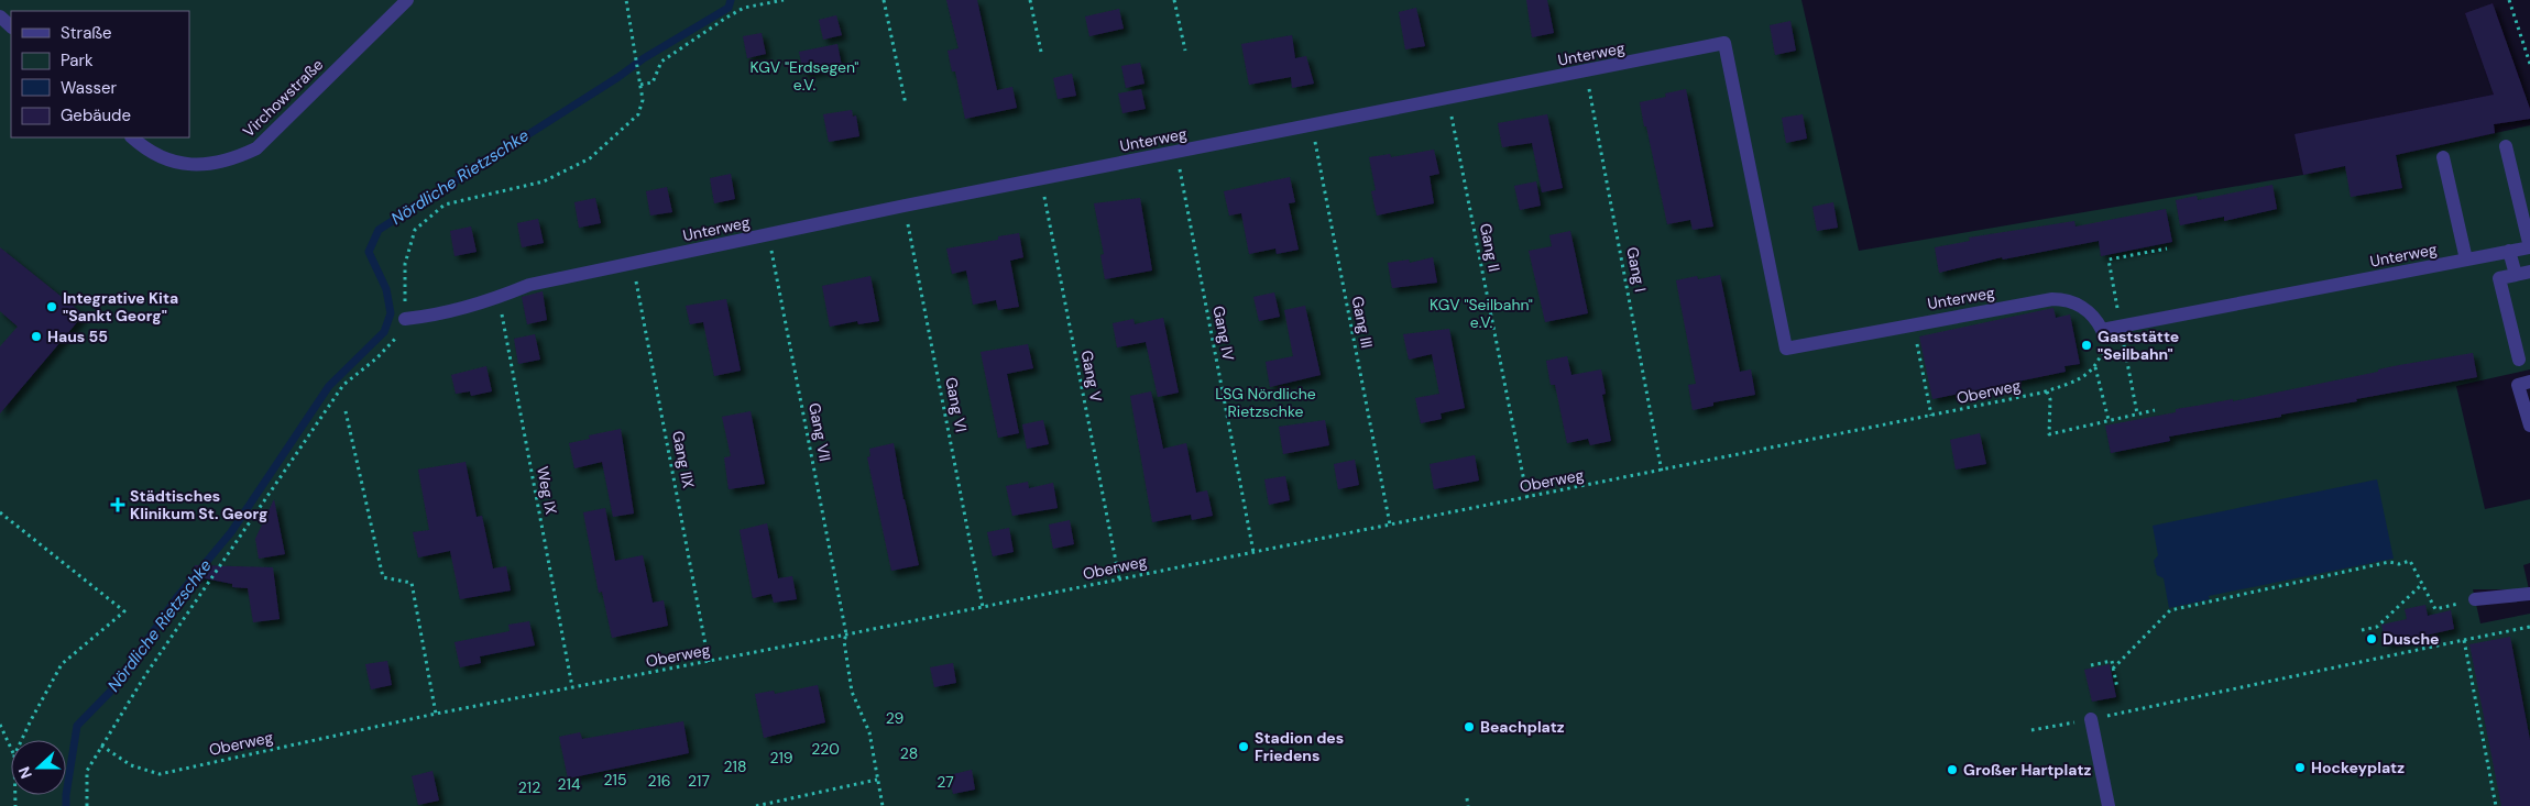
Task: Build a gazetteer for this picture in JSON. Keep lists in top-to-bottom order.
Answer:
{
  "streets": {
    "street": ["Unterweg", "Virchowstraße"],
    "path": [
      "Gang II",
      "Gang I",
      "Gang III",
      "Gang IV",
      "Gang V",
      "Oberweg",
      "Gang VI",
      "Gang VII",
      "Gang IIX",
      "Weg IX"
    ]
  },
  "crossings": [
    ["Unterweg", "Gang II"],
    ["Unterweg", "Gang I"],
    ["Unterweg", "Gang III"],
    ["Unterweg", "Gang IV"],
    ["Unterweg", "Gang V"],
    ["Unterweg", "Gang VI"],
    ["Unterweg", "Gang VII"],
    ["Unterweg", "Gang IIX"],
    ["Unterweg", "Weg IX"],
    ["Gang II", "Oberweg"],
    ["Gang I", "Oberweg"],
    ["Gang III", "Oberweg"],
    ["Gang IV", "Oberweg"],
    ["Gang V", "Oberweg"],
    ["Oberweg", "Gang VI"],
    ["Oberweg", "Gang VII"],
    ["Oberweg", "Gang IIX"],
    ["Oberweg", "Weg IX"]
  ],
  "water": ["Nördliche Rietzschke"],
  "parks": [
    "KGV \"Erdsegen\" e.V.",
    "KGV \"Seilbahn\" e.V.",
    "LSG Nördliche Rietzschke",
    "29",
    "220",
    "28",
    "219",
    "218",
    "215",
    "216",
    "217",
    "27",
    "214",
    "212"
  ],
  "places": {
    "other": [
      "Integrative Kita \"Sankt Georg\"",
      "Haus 55",
      "Gaststätte \"Seilbahn\"",
      "Dusche",
      "Beachplatz",
      "Stadion des Friedens",
      "Hockeyplatz",
      "Großer Hartplatz"
    ],
    "health": ["Städtisches Klinikum St. Georg"]
  },
  "legend": [
    "Straße",
    "Park",
    "Wasser",
    "Gebäude"
  ],
  "north": "left"
}
